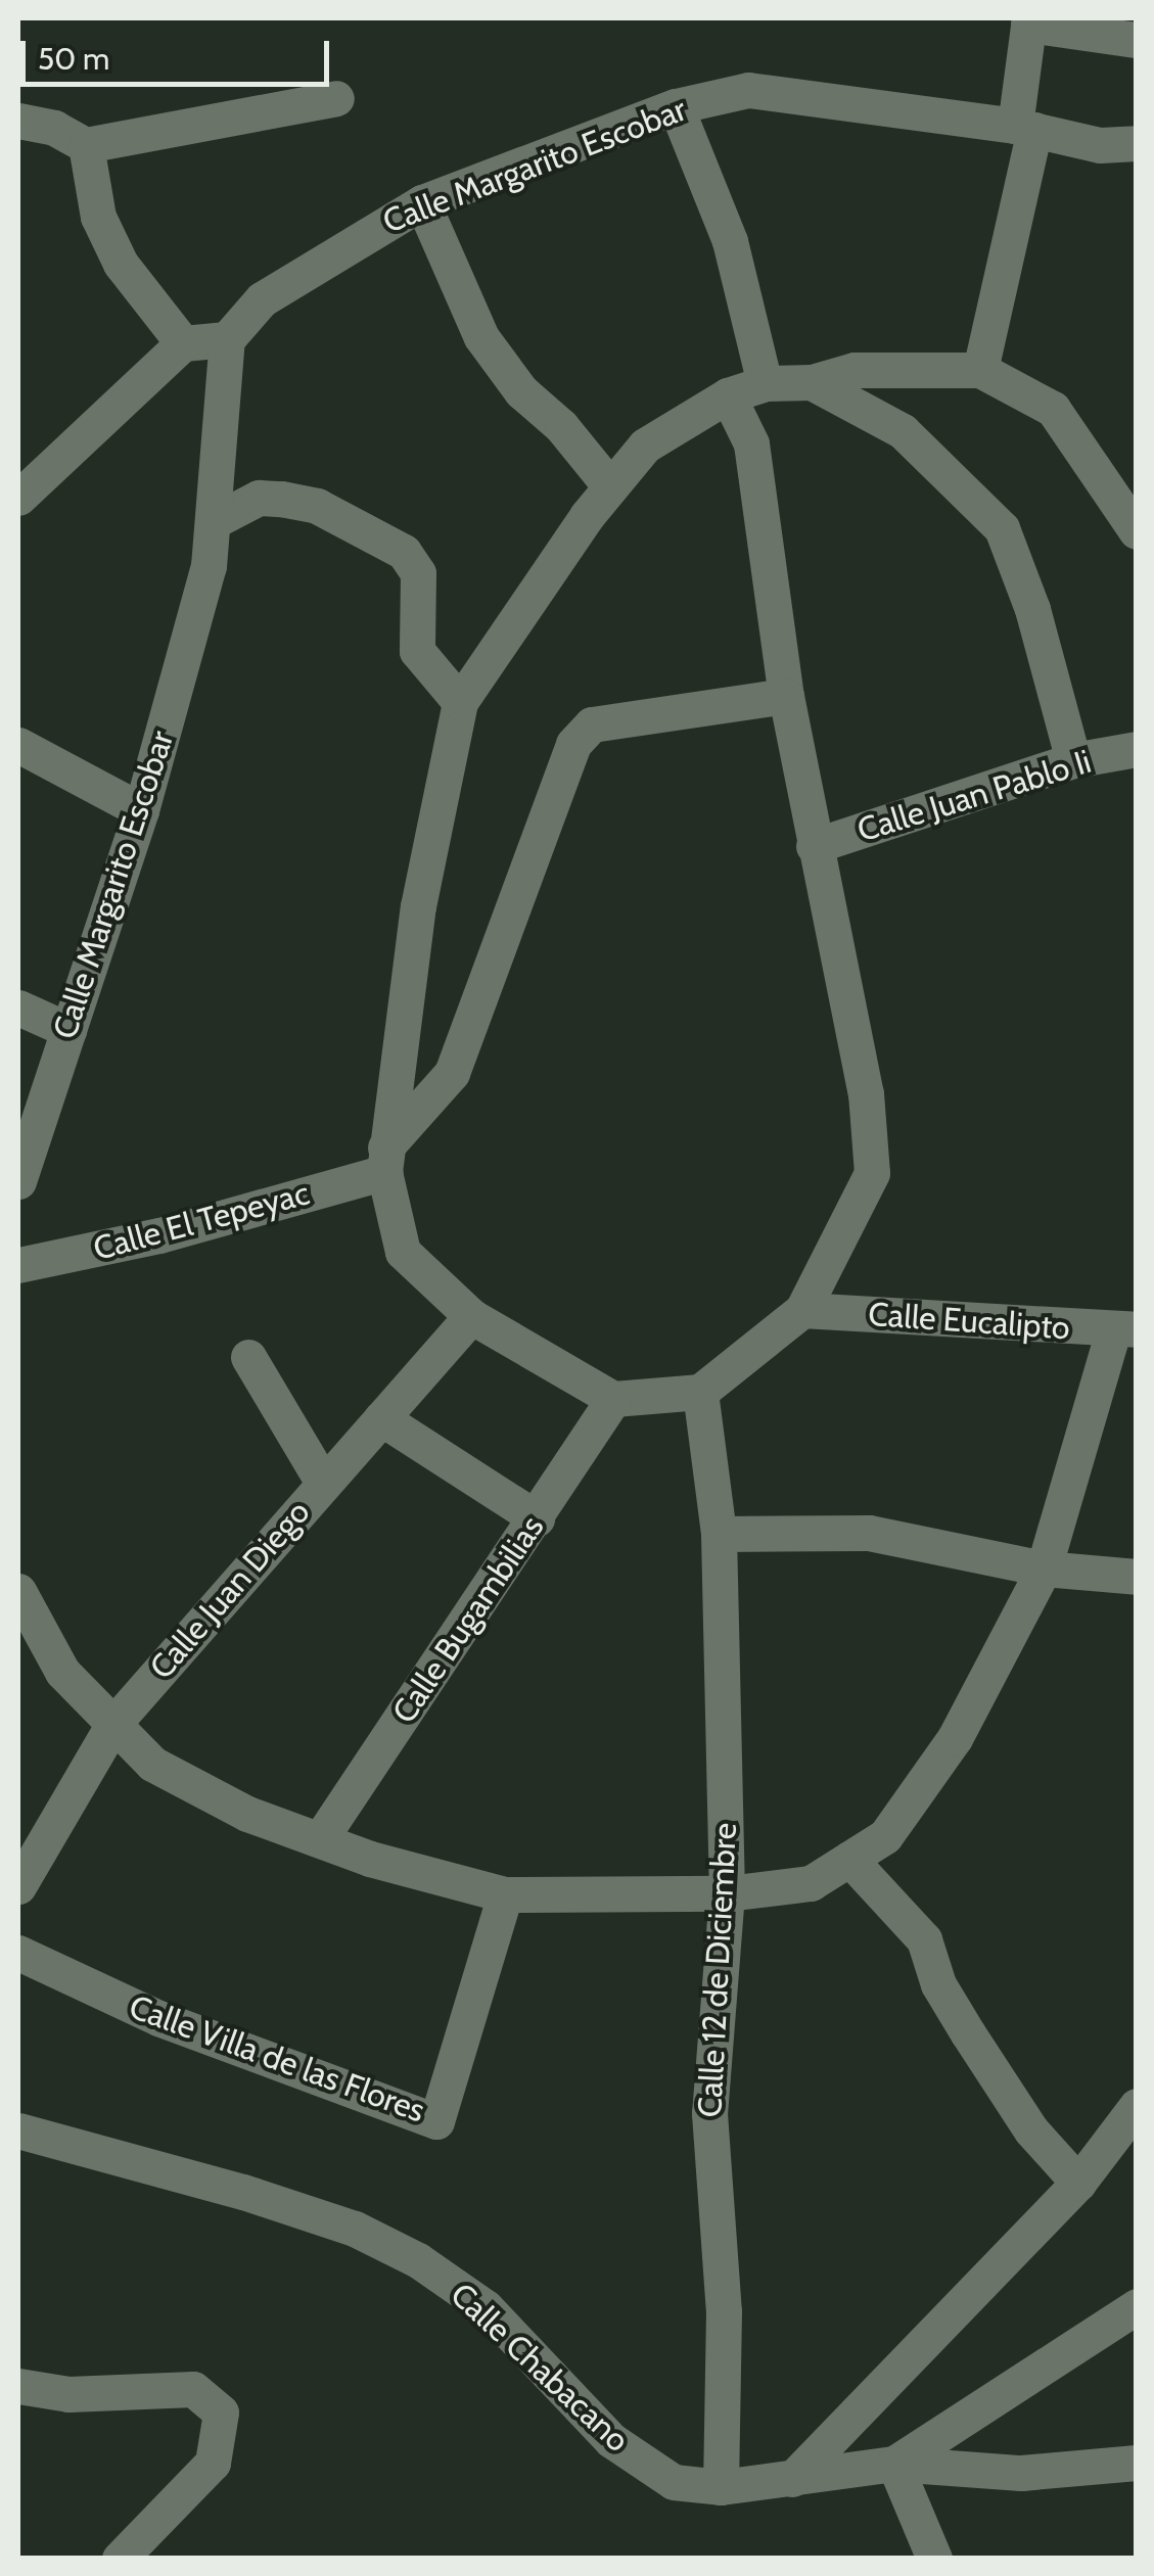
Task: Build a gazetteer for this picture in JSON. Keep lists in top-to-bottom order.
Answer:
{
  "streets": {
    "street": [
      "Calle Margarito Escobar",
      "Calle Juan Pablo Ii",
      "Calle El Tepeyac",
      "Calle Eucalipto",
      "Calle Juan Diego",
      "Calle Bugambilias",
      "Calle 12 de Diciembre",
      "Calle Villa de las Flores",
      "Calle Chabacano"
    ]
  },
  "crossings": [
    ["Calle 12 de Diciembre", "Calle Chabacano"]
  ],
  "scale_bar": "50 m"
}
